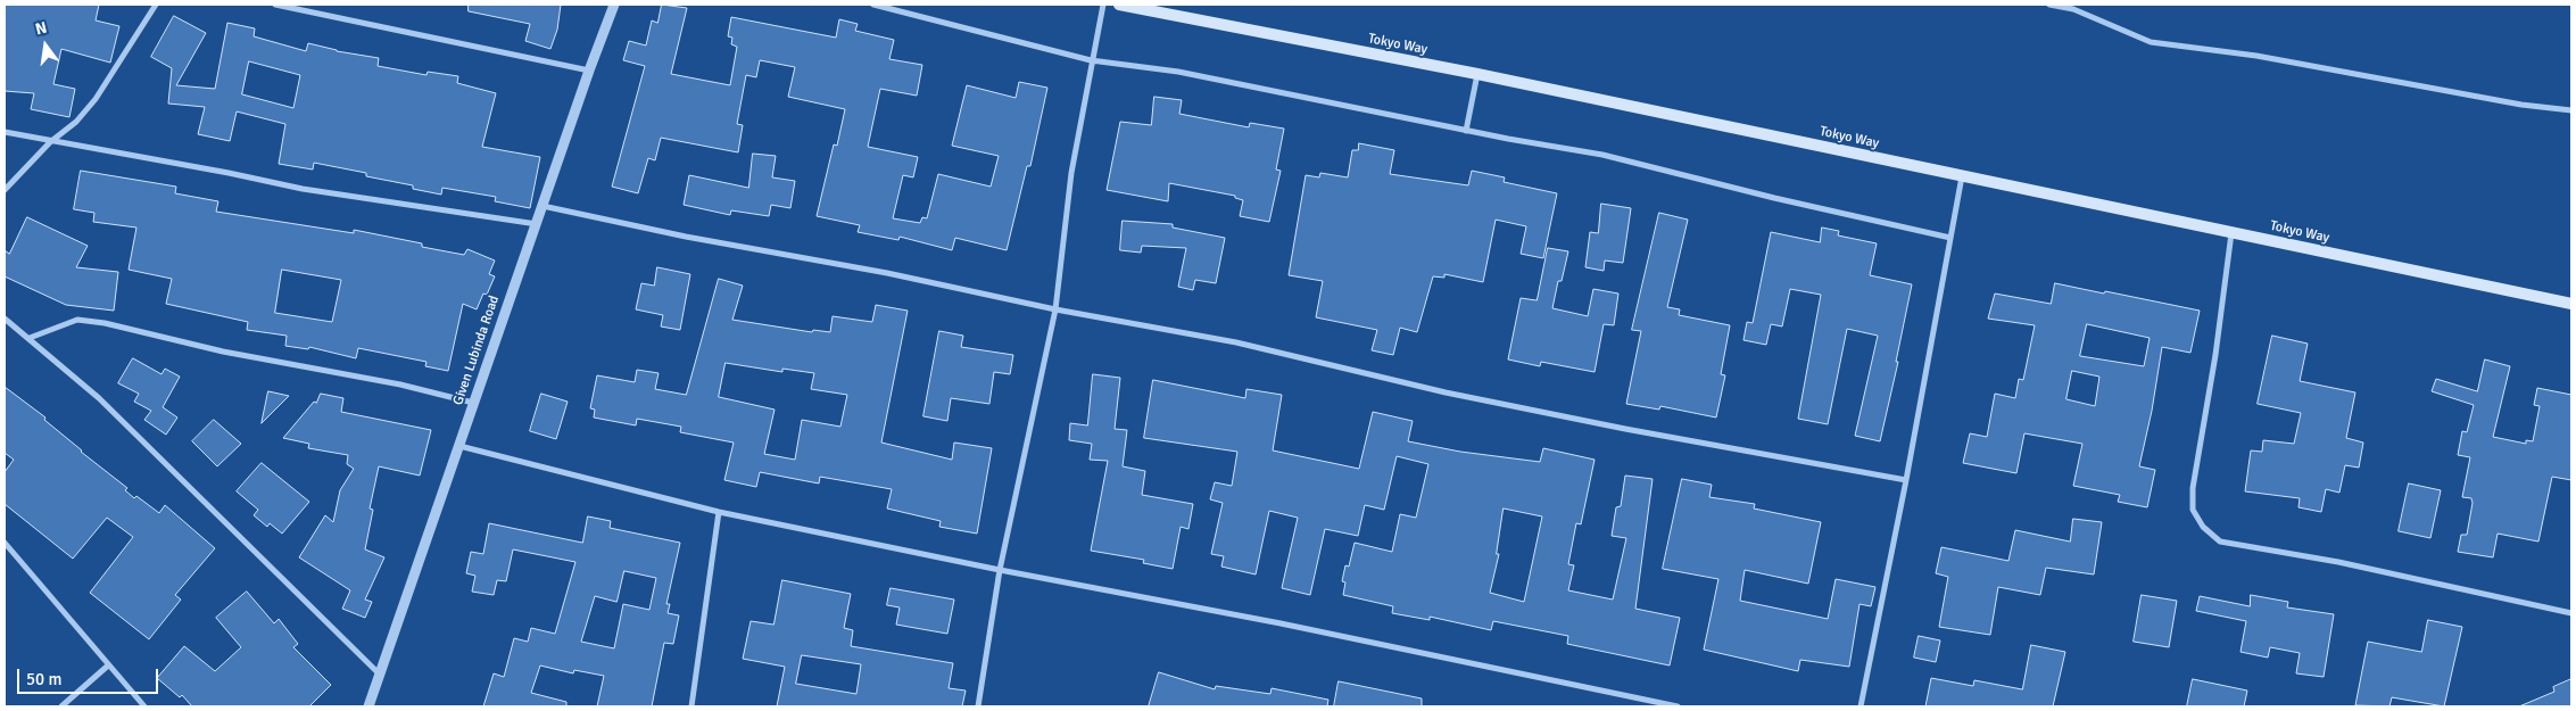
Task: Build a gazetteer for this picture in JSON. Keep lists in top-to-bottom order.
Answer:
{
  "streets": {
    "main road": ["Tokyo Way"],
    "street": ["Given Lubinda Road"]
  },
  "scale_bar": "50 m",
  "north": "top"
}
